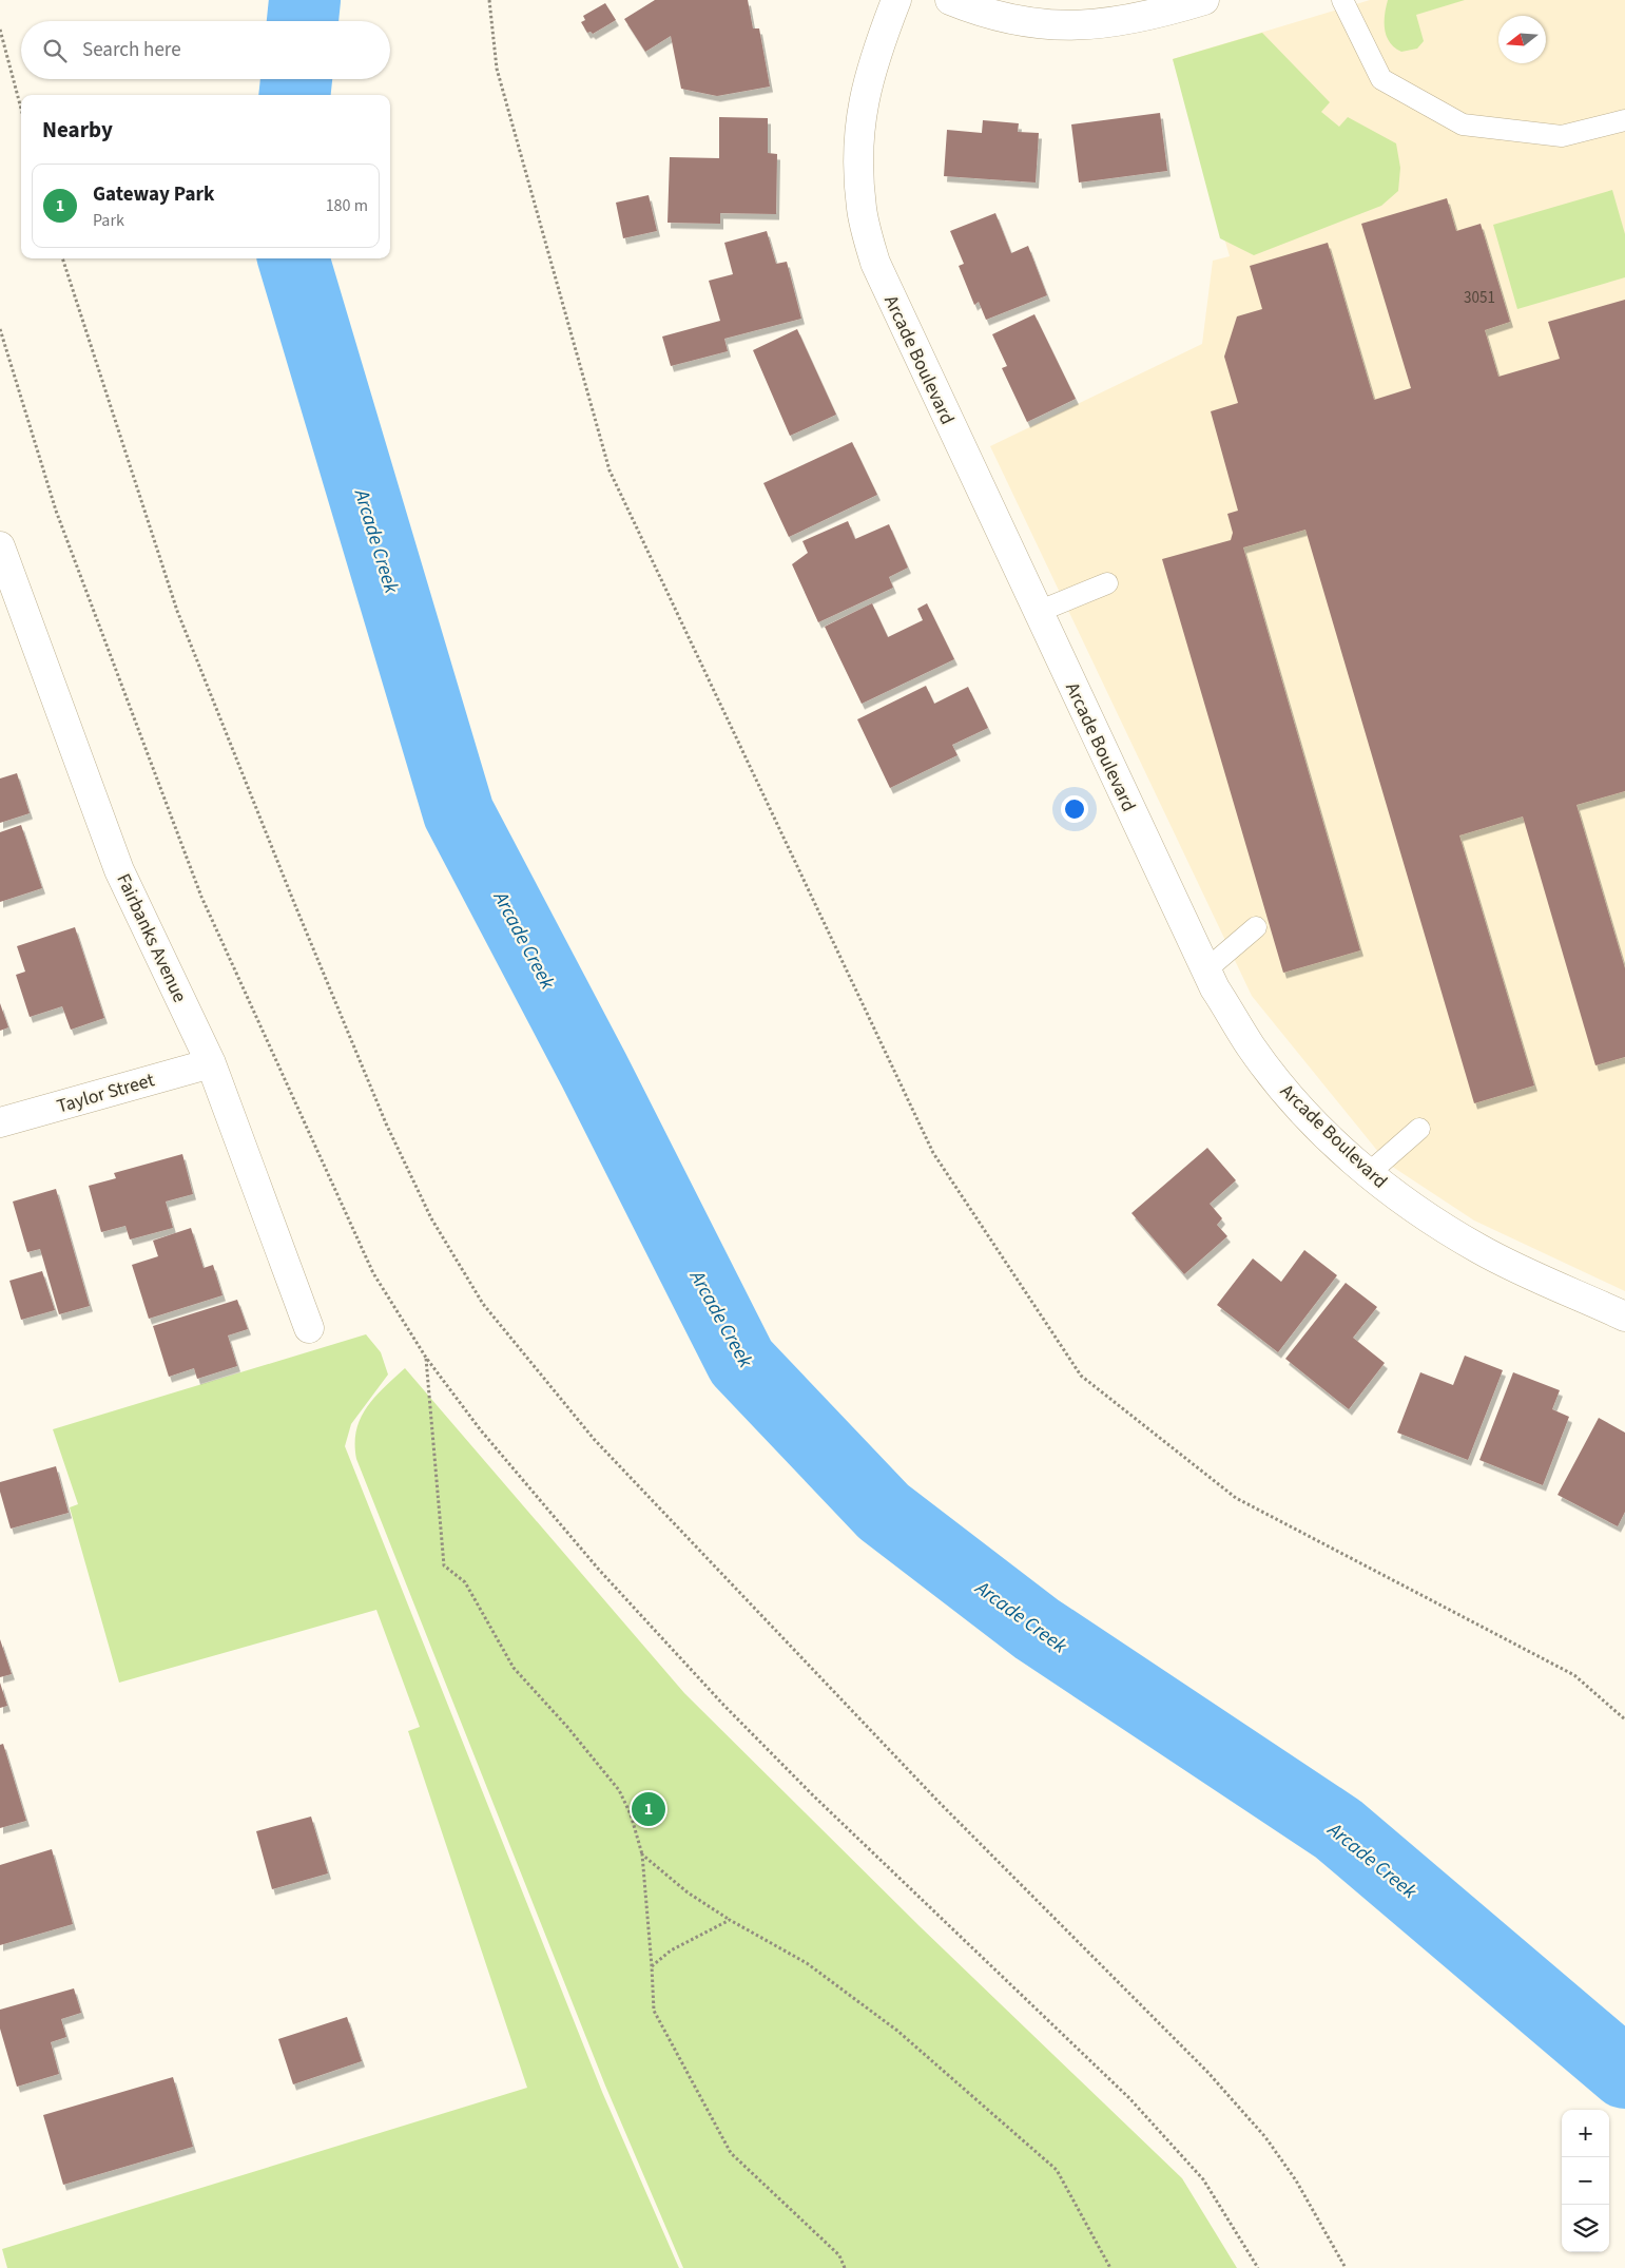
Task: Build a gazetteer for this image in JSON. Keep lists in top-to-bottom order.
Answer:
{
  "streets": {
    "street": ["Arcade Boulevard", "Fairbanks Avenue", "Taylor Street"]
  },
  "crossings": [
    ["Fairbanks Avenue", "Taylor Street"]
  ],
  "water": ["Arcade Creek"],
  "house_numbers": ["3051"],
  "north": "left",
  "page": {
    "search": "Search here",
    "heading": "Nearby",
    "list": [
      {
        "mark": "1",
        "name": "Gateway Park",
        "note": "Park",
        "value": "180 m"
      }
    ],
    "pins": "1",
    "map_buttons": ["+", "−"]
  }
}
